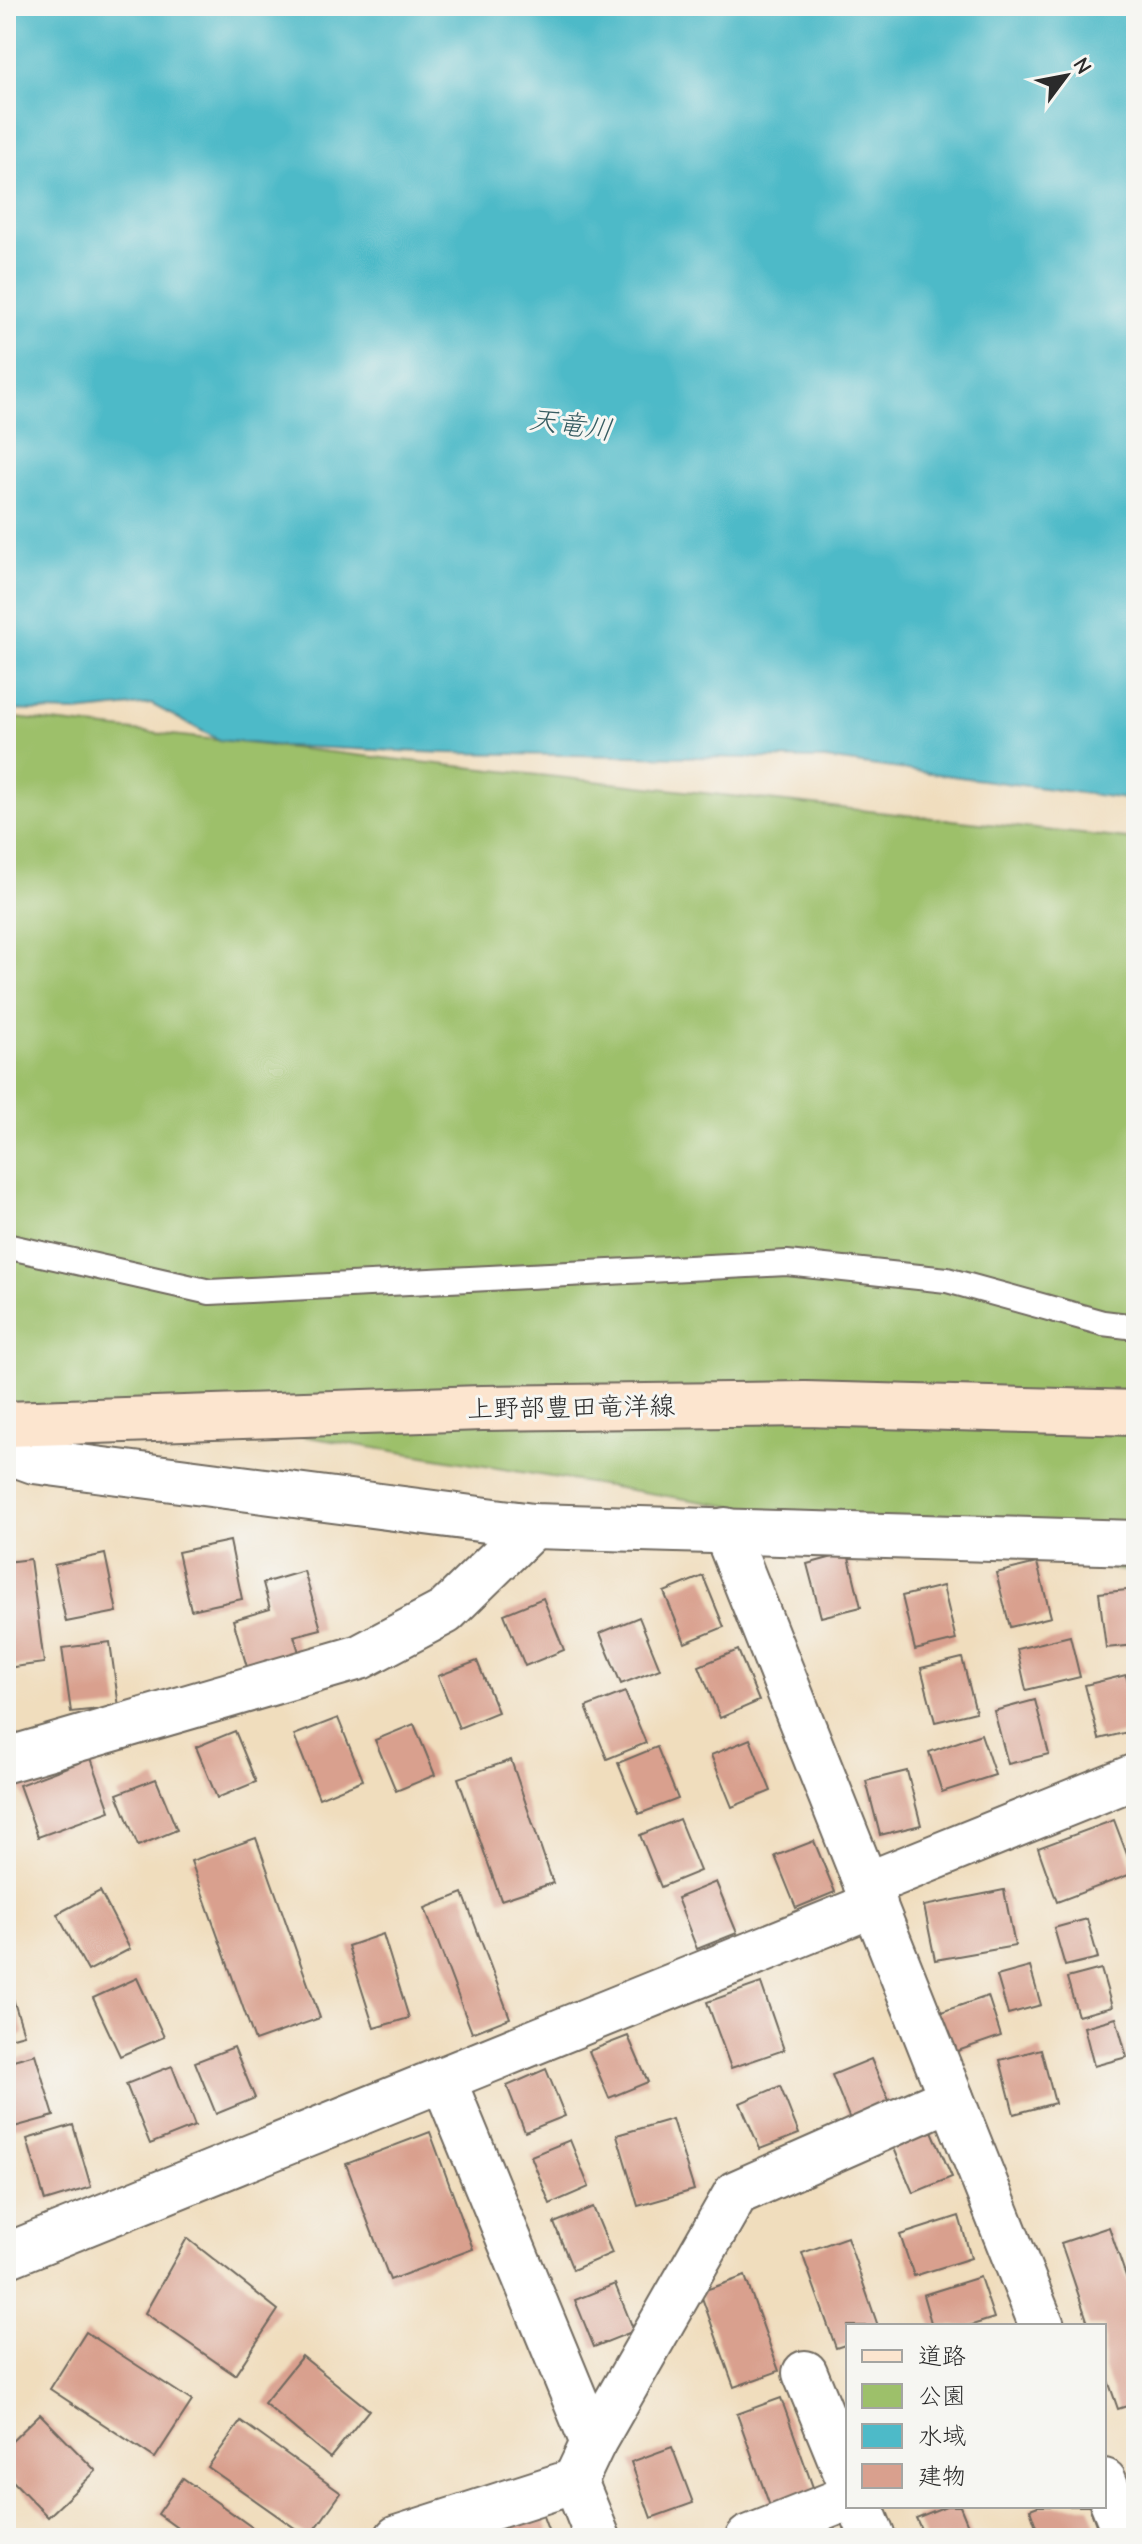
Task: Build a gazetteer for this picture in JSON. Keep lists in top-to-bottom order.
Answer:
{
  "streets": {
    "main road": ["上野部豊田竜洋線"]
  },
  "water": ["天竜川"],
  "legend": [
    "道路",
    "公園",
    "水域",
    "建物"
  ],
  "north": "top right"
}
